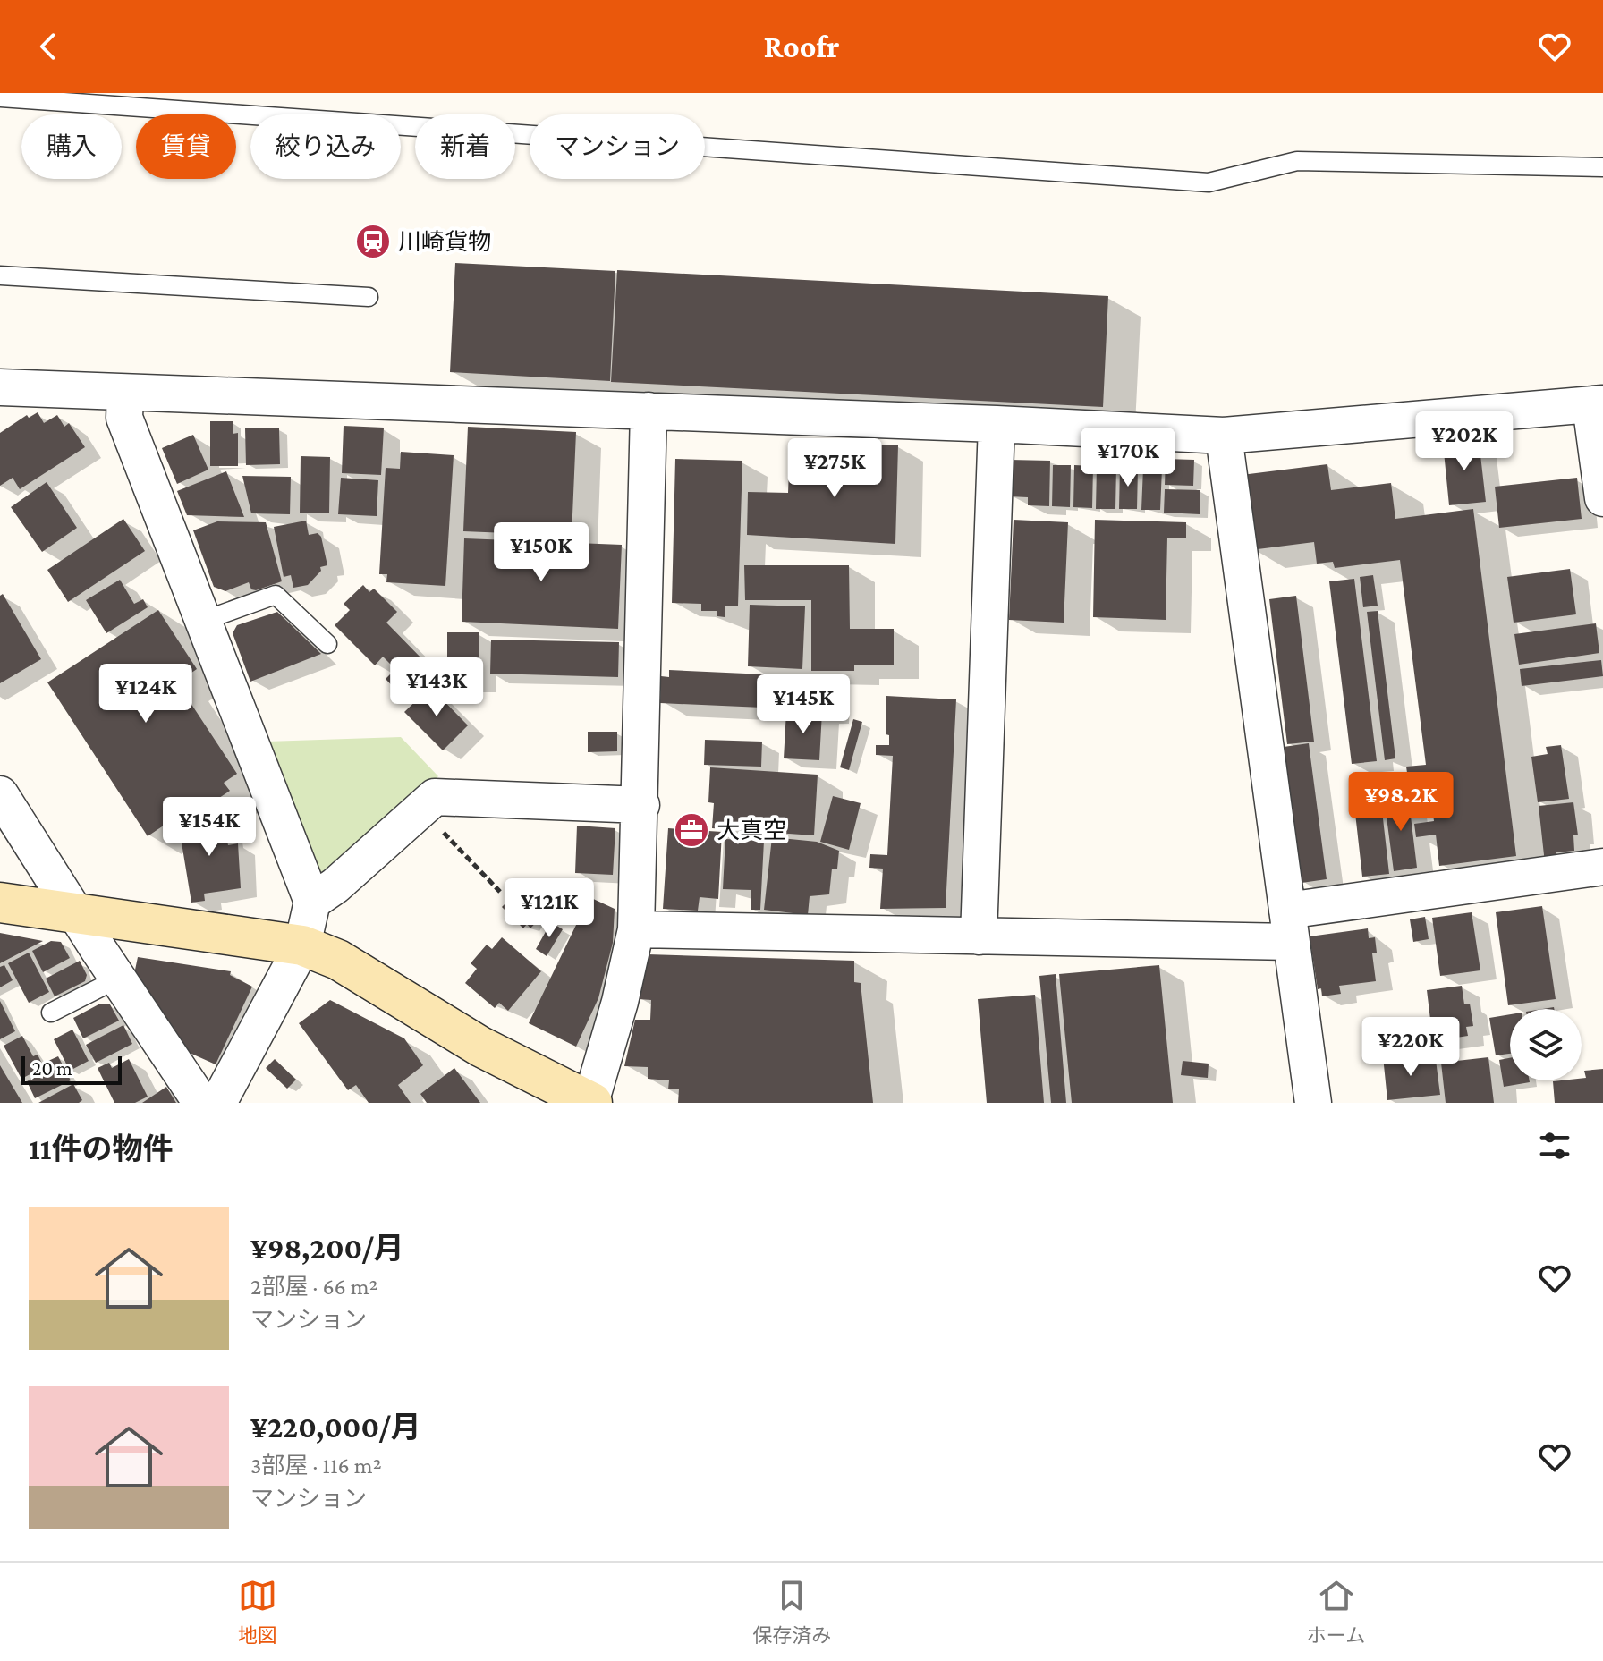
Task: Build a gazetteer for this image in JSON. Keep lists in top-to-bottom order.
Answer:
{
  "places": {
    "station": ["川崎貨物"],
    "office": ["大真空"]
  },
  "scale_bar": "20 m",
  "page": {
    "header": "Roofr",
    "chip": [
      "購入",
      "賃貸",
      "絞り込み",
      "新着",
      "マンション"
    ],
    "price": [
      "¥202K",
      "¥170K",
      "¥275K",
      "¥150K",
      "¥143K",
      "¥124K",
      "¥145K",
      "¥98.2K",
      "¥154K",
      "¥121K",
      "¥220K"
    ],
    "scale": "20 m",
    "heading": "11件の物件",
    "list": [
      {
        "name": "¥98,200/月",
        "note": "2部屋 · 66 m² · マンション"
      },
      {
        "name": "¥220,000/月",
        "note": "3部屋 · 116 m² · マンション"
      }
    ],
    "tabs": ["地図", "保存済み", "ホーム"]
  }
}
